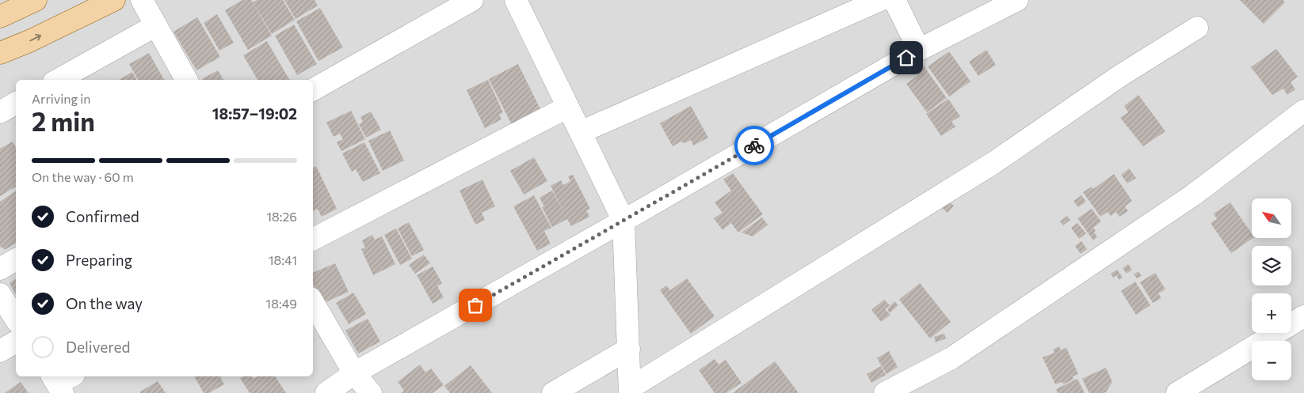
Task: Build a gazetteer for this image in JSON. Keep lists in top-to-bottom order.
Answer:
{
  "north": "top left",
  "page": {
    "heading": ["2 min", "Arriving in", "18:57–19:02"],
    "bar": "On the way · 60 m",
    "list": [
      ["Confirmed", "18:26"],
      ["Preparing", "18:41"],
      ["On the way", "18:49"],
      "Delivered"
    ],
    "map_buttons": ["+", "−"]
  }
}
